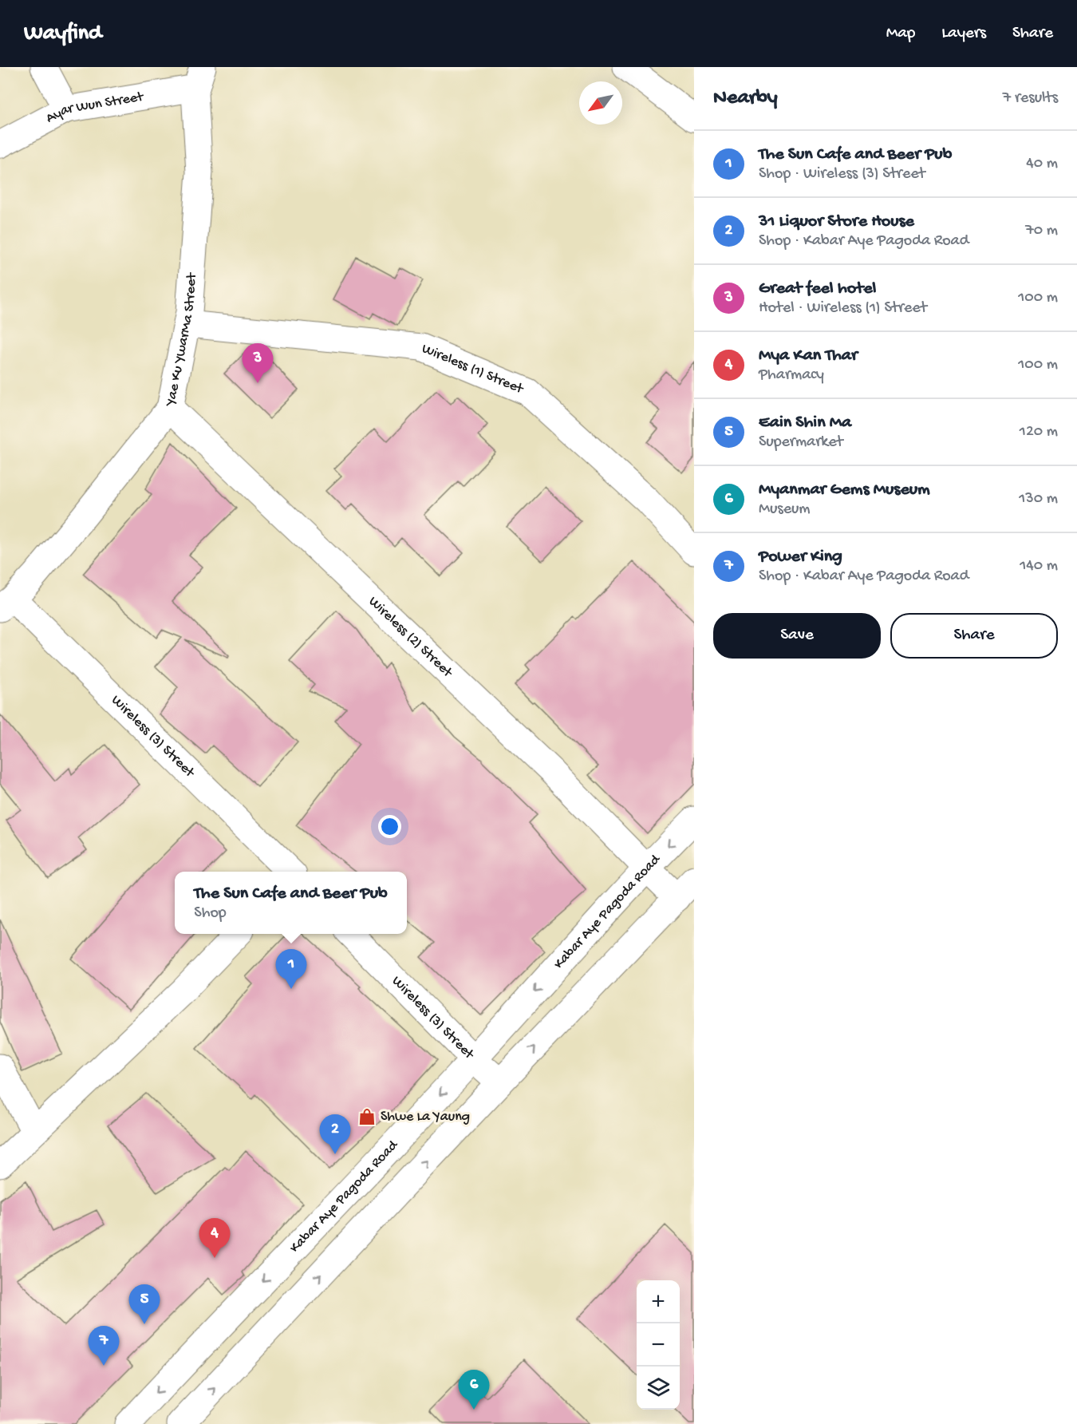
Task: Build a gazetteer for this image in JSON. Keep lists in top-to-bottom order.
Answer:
{
  "streets": {
    "street": [
      "Ayar Wun Street",
      "Yae Ku YwarMa Street",
      "Wireless (1) Street",
      "Wireless (2) Street",
      "Wireless (3) Street",
      "Kabar Aye Pagoda Road"
    ]
  },
  "crossings": [
    ["Ayar Wun Street", "Yae Ku YwarMa Street"],
    ["Yae Ku YwarMa Street", "Wireless (1) Street"],
    ["Yae Ku YwarMa Street", "Wireless (2) Street"],
    ["Yae Ku YwarMa Street", "Wireless (3) Street"],
    ["Wireless (2) Street", "Kabar Aye Pagoda Road"],
    ["Wireless (3) Street", "Kabar Aye Pagoda Road"]
  ],
  "places": {
    "shop": ["Shwe La Yaung"]
  },
  "north": "bottom left",
  "page": {
    "header": "Wayfind",
    "nav": ["Map", "Layers", "Share"],
    "heading": ["Nearby", "7 results"],
    "list": [
      {
        "mark": "1",
        "name": "The Sun Cafe and Beer Pub",
        "note": "Shop · Wireless (3) Street",
        "value": "40 m"
      },
      {
        "mark": "2",
        "name": "31 Liquor Store House",
        "note": "Shop · Kabar Aye Pagoda Road",
        "value": "70 m"
      },
      {
        "mark": "3",
        "name": "Great feel hotel",
        "note": "Hotel · Wireless (1) Street",
        "value": "100 m"
      },
      {
        "mark": "4",
        "name": "Mya Kan Thar",
        "note": "Pharmacy",
        "value": "100 m"
      },
      {
        "mark": "5",
        "name": "Eain Shin Ma",
        "note": "Supermarket",
        "value": "120 m"
      },
      {
        "mark": "6",
        "name": "Myanmar Gems Museum",
        "note": "Museum",
        "value": "130 m"
      },
      {
        "mark": "7",
        "name": "Power King",
        "note": "Shop · Kabar Aye Pagoda Road",
        "value": "140 m"
      }
    ],
    "pins": [
      "3",
      "1",
      "2",
      "4",
      "5",
      "7",
      "6"
    ],
    "buttons": ["Save", "Share"],
    "popup": ["The Sun Cafe and Beer Pub", "Shop"],
    "map_buttons": ["+", "−"]
  }
}
